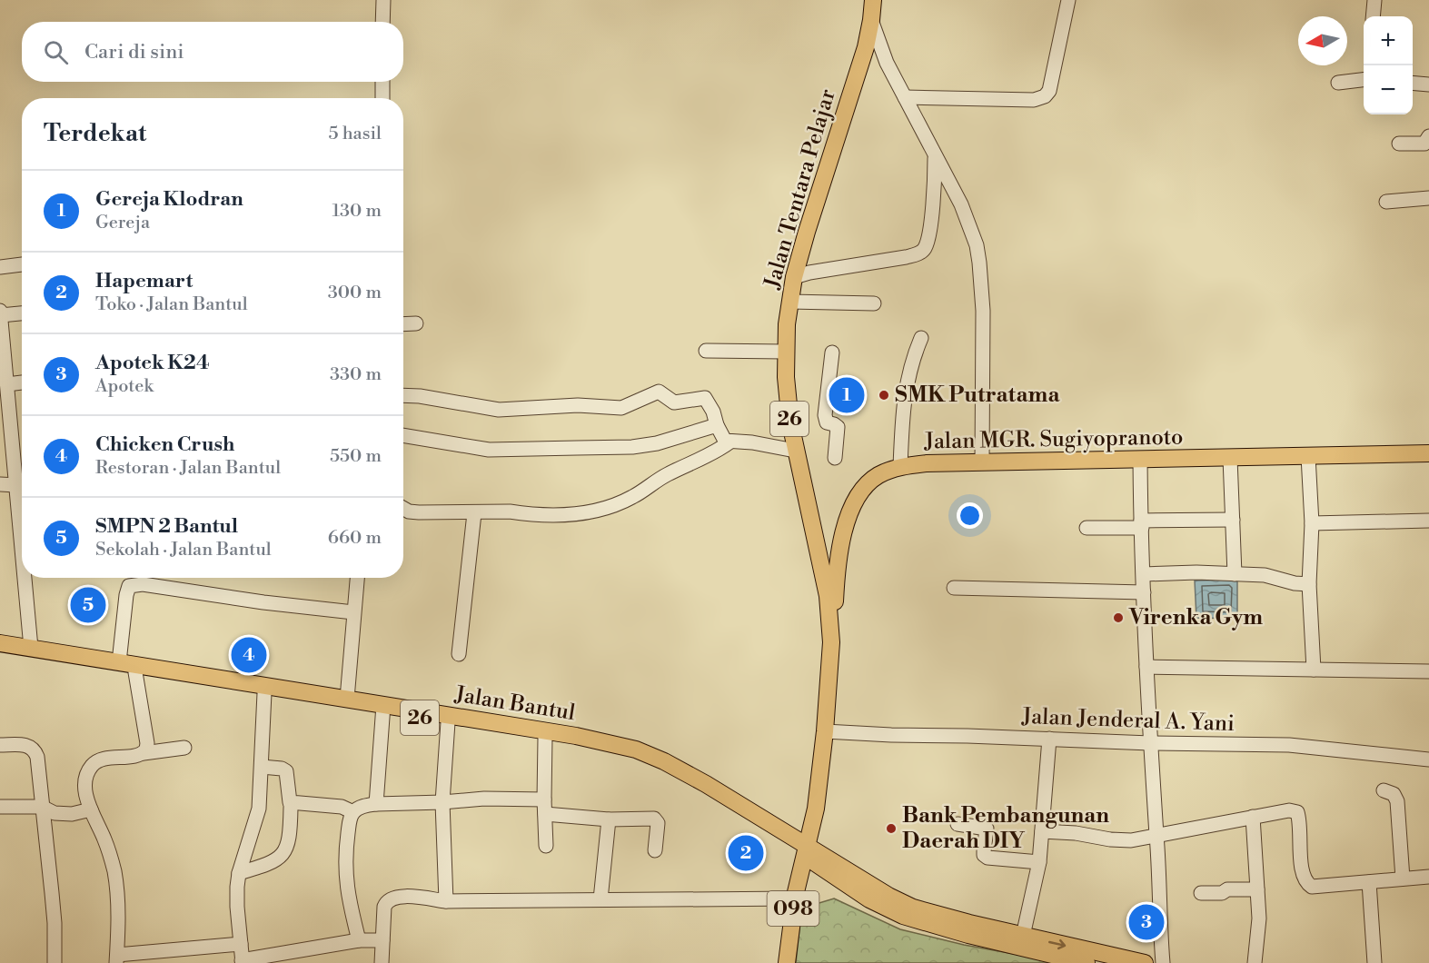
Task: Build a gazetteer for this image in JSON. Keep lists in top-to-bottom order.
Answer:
{
  "streets": {
    "main road": [
      "Jalan Tentara Pelajar",
      "26",
      "Jalan MGR. Sugiyopranoto",
      "Jalan Bantul",
      "098"
    ],
    "street": ["Jalan Jenderal A. Yani"]
  },
  "crossings": [
    ["Jalan Tentara Pelajar", "Jalan MGR. Sugiyopranoto"],
    ["Jalan Tentara Pelajar", "Jalan Bantul"],
    ["Jalan Tentara Pelajar", "Jalan Jenderal A. Yani"],
    ["Jalan Tentara Pelajar", "098"],
    ["Jalan Bantul", "098"]
  ],
  "places": ["SMK Putratama", "Virenka Gym", "Bank Pembangunan Daerah DIY"],
  "north": "left",
  "page": {
    "map_buttons": ["+", "−"],
    "search": "Cari di sini",
    "heading": ["Terdekat", "5 hasil"],
    "list": [
      {
        "mark": "1",
        "name": "Gereja Klodran",
        "note": "Gereja",
        "value": "130 m"
      },
      {
        "mark": "2",
        "name": "Hapemart",
        "note": "Toko · Jalan Bantul",
        "value": "300 m"
      },
      {
        "mark": "3",
        "name": "Apotek K24",
        "note": "Apotek",
        "value": "330 m"
      },
      {
        "mark": "4",
        "name": "Chicken Crush",
        "note": "Restoran · Jalan Bantul",
        "value": "550 m"
      },
      {
        "mark": "5",
        "name": "SMPN 2 Bantul",
        "note": "Sekolah · Jalan Bantul",
        "value": "660 m"
      }
    ],
    "pins": [
      "1",
      "5",
      "4",
      "2",
      "3"
    ]
  }
}
